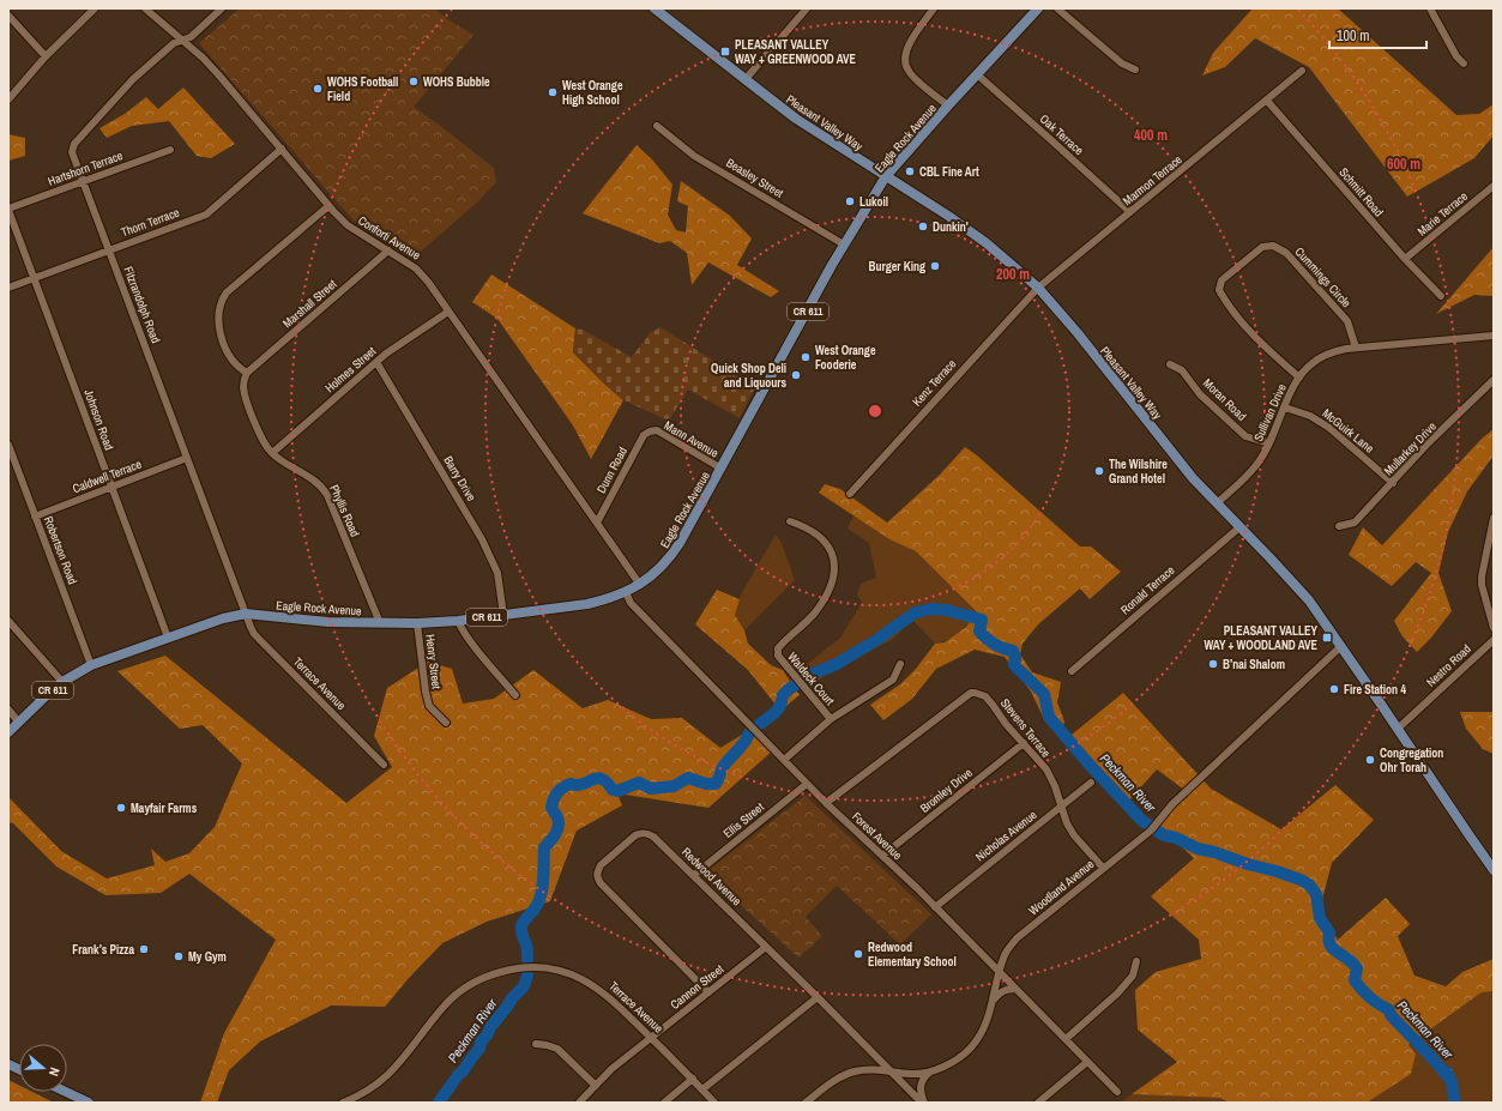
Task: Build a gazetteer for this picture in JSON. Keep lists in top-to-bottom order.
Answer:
{
  "streets": {
    "main road": ["Pleasant Valley Way", "Eagle Rock Avenue", "CR 611"],
    "street": [
      "Oak Terrace",
      "Hartshorn Terrace",
      "Beasley Street",
      "Marmon Terrace",
      "Schmitt Road",
      "Marie Terrace",
      "Thorn Terrace",
      "Conforti Avenue",
      "Cummings Circle",
      "Marshall Street",
      "Fitzrandolph Road",
      "Holmes Street",
      "Kenz Terrace",
      "Moran Road",
      "Sullivan Drive",
      "Johnson Road",
      "McGuirk Lane",
      "Mann Avenue",
      "Mullarkey Drive",
      "Dunn Road",
      "Caldwell Terrace",
      "Barry Drive",
      "Phyllis Road",
      "Robertson Road",
      "Ronald Terrace",
      "Henry Street",
      "Nestro Road",
      "Waldeck Court",
      "Terrace Avenue",
      "Stevens Terrace",
      "Bromley Drive",
      "Ellis Street",
      "Forest Avenue",
      "Nicholas Avenue",
      "Redwood Avenue",
      "Woodland Avenue",
      "Cannon Street"
    ]
  },
  "crossings": [
    ["Pleasant Valley Way", "Eagle Rock Avenue"],
    ["Pleasant Valley Way", "Marmon Terrace"],
    ["Pleasant Valley Way", "Kenz Terrace"],
    ["Pleasant Valley Way", "Sullivan Drive"],
    ["Pleasant Valley Way", "Ronald Terrace"],
    ["Pleasant Valley Way", "Nestro Road"],
    ["Pleasant Valley Way", "Woodland Avenue"],
    ["Oak Terrace", "Eagle Rock Avenue"],
    ["Oak Terrace", "Marmon Terrace"],
    ["Eagle Rock Avenue", "Beasley Street"],
    ["Eagle Rock Avenue", "Conforti Avenue"],
    ["Eagle Rock Avenue", "Fitzrandolph Road"],
    ["Eagle Rock Avenue", "Johnson Road"],
    ["Eagle Rock Avenue", "Mann Avenue"],
    ["Eagle Rock Avenue", "Barry Drive"],
    ["Eagle Rock Avenue", "Phyllis Road"],
    ["Eagle Rock Avenue", "Robertson Road"],
    ["Eagle Rock Avenue", "Henry Street"],
    ["Eagle Rock Avenue", "Terrace Avenue"],
    ["Eagle Rock Avenue", "Forest Avenue"],
    ["Hartshorn Terrace", "Fitzrandolph Road"],
    ["Hartshorn Terrace", "Johnson Road"],
    ["Marmon Terrace", "Schmitt Road"],
    ["Marmon Terrace", "Kenz Terrace"],
    ["Schmitt Road", "Marie Terrace"],
    ["Thorn Terrace", "Conforti Avenue"],
    ["Thorn Terrace", "Fitzrandolph Road"],
    ["Thorn Terrace", "Johnson Road"],
    ["Conforti Avenue", "Marshall Street"],
    ["Conforti Avenue", "Fitzrandolph Road"],
    ["Conforti Avenue", "Holmes Street"],
    ["Conforti Avenue", "Dunn Road"],
    ["Cummings Circle", "Sullivan Drive"],
    ["Marshall Street", "Phyllis Road"],
    ["Fitzrandolph Road", "Caldwell Terrace"],
    ["Fitzrandolph Road", "Terrace Avenue"],
    ["Holmes Street", "Barry Drive"],
    ["Holmes Street", "Phyllis Road"],
    ["Moran Road", "Sullivan Drive"],
    ["Sullivan Drive", "McGuirk Lane"],
    ["Johnson Road", "Caldwell Terrace"],
    ["McGuirk Lane", "Mullarkey Drive"],
    ["Mann Avenue", "Dunn Road"],
    ["Caldwell Terrace", "Robertson Road"],
    ["Terrace Avenue", "Cannon Street"],
    ["Stevens Terrace", "Bromley Drive"],
    ["Stevens Terrace", "Forest Avenue"],
    ["Stevens Terrace", "Nicholas Avenue"],
    ["Stevens Terrace", "Woodland Avenue"],
    ["Bromley Drive", "Forest Avenue"],
    ["Ellis Street", "Forest Avenue"],
    ["Ellis Street", "Redwood Avenue"],
    ["Forest Avenue", "Nicholas Avenue"],
    ["Forest Avenue", "Woodland Avenue"],
    ["Redwood Avenue", "Woodland Avenue"],
    ["Redwood Avenue", "Cannon Street"]
  ],
  "water": ["Peckman River"],
  "places": {
    "transit": ["PLEASANT VALLEY WAY + GREENWOOD AVE", "PLEASANT VALLEY WAY + WOODLAND AVE"],
    "other": [
      "WOHS Bubble",
      "WOHS Football Field",
      "West Orange High School",
      "CBL Fine Art",
      "Lukoil",
      "Dunkin'",
      "Burger King",
      "West Orange Fooderie",
      "Quick Shop Deli and Liquours",
      "The Wilshire Grand Hotel",
      "B’nai Shalom",
      "Fire Station 4",
      "Congregation Ohr Torah",
      "Mayfair Farms",
      "Frank’s Pizza",
      "Redwood Elementary School",
      "My Gym"
    ]
  },
  "scale_bar": "100 m",
  "north": "right",
  "rings": ["400 m", "600 m", "200 m"]
}
